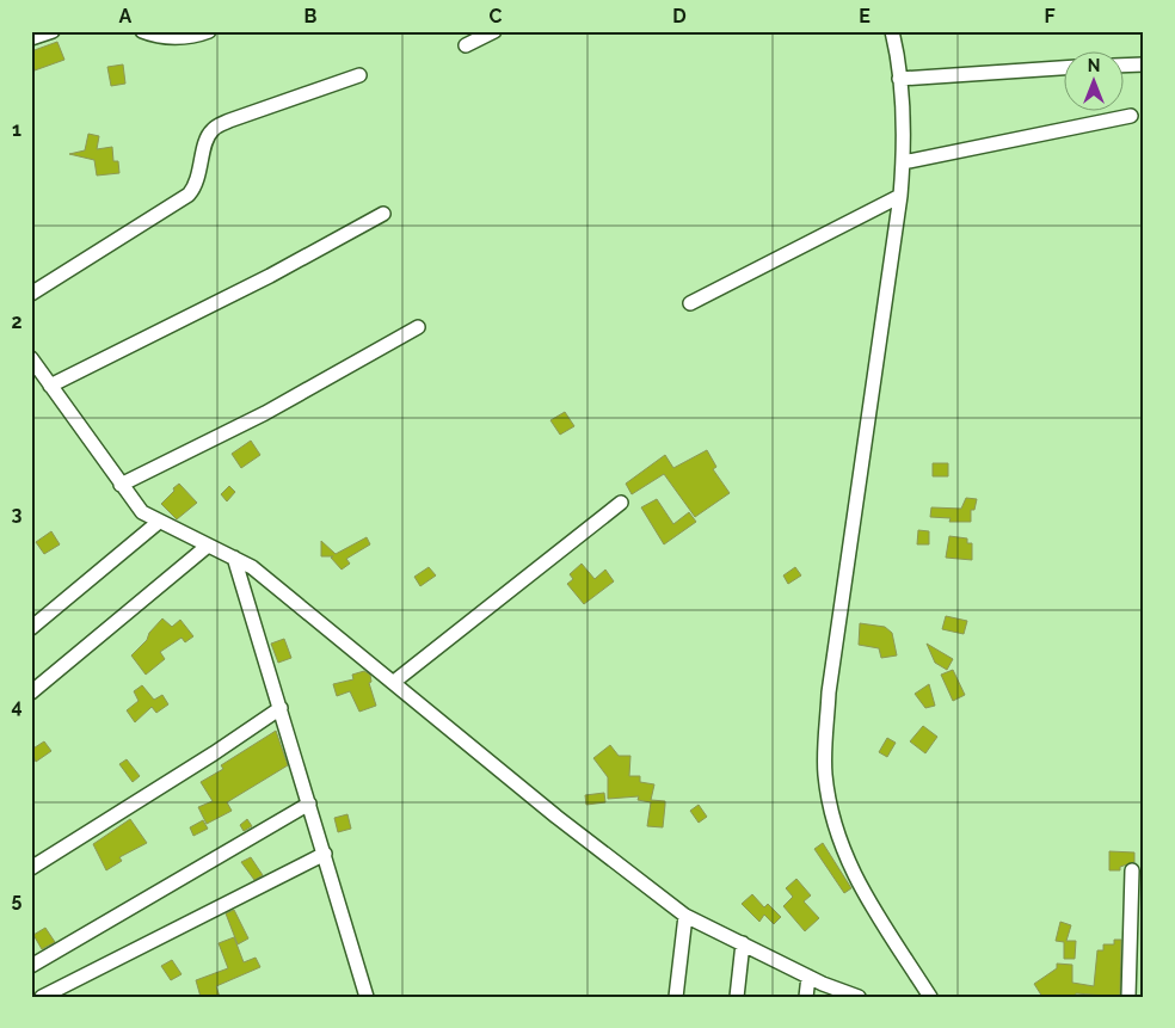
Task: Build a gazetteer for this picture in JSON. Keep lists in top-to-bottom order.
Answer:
{
  "north": "top",
  "grid": {
    "columns": [
      "A",
      "B",
      "C",
      "D",
      "E",
      "F"
    ],
    "rows": [
      "1",
      "2",
      "3",
      "4",
      "5"
    ]
  }
}
